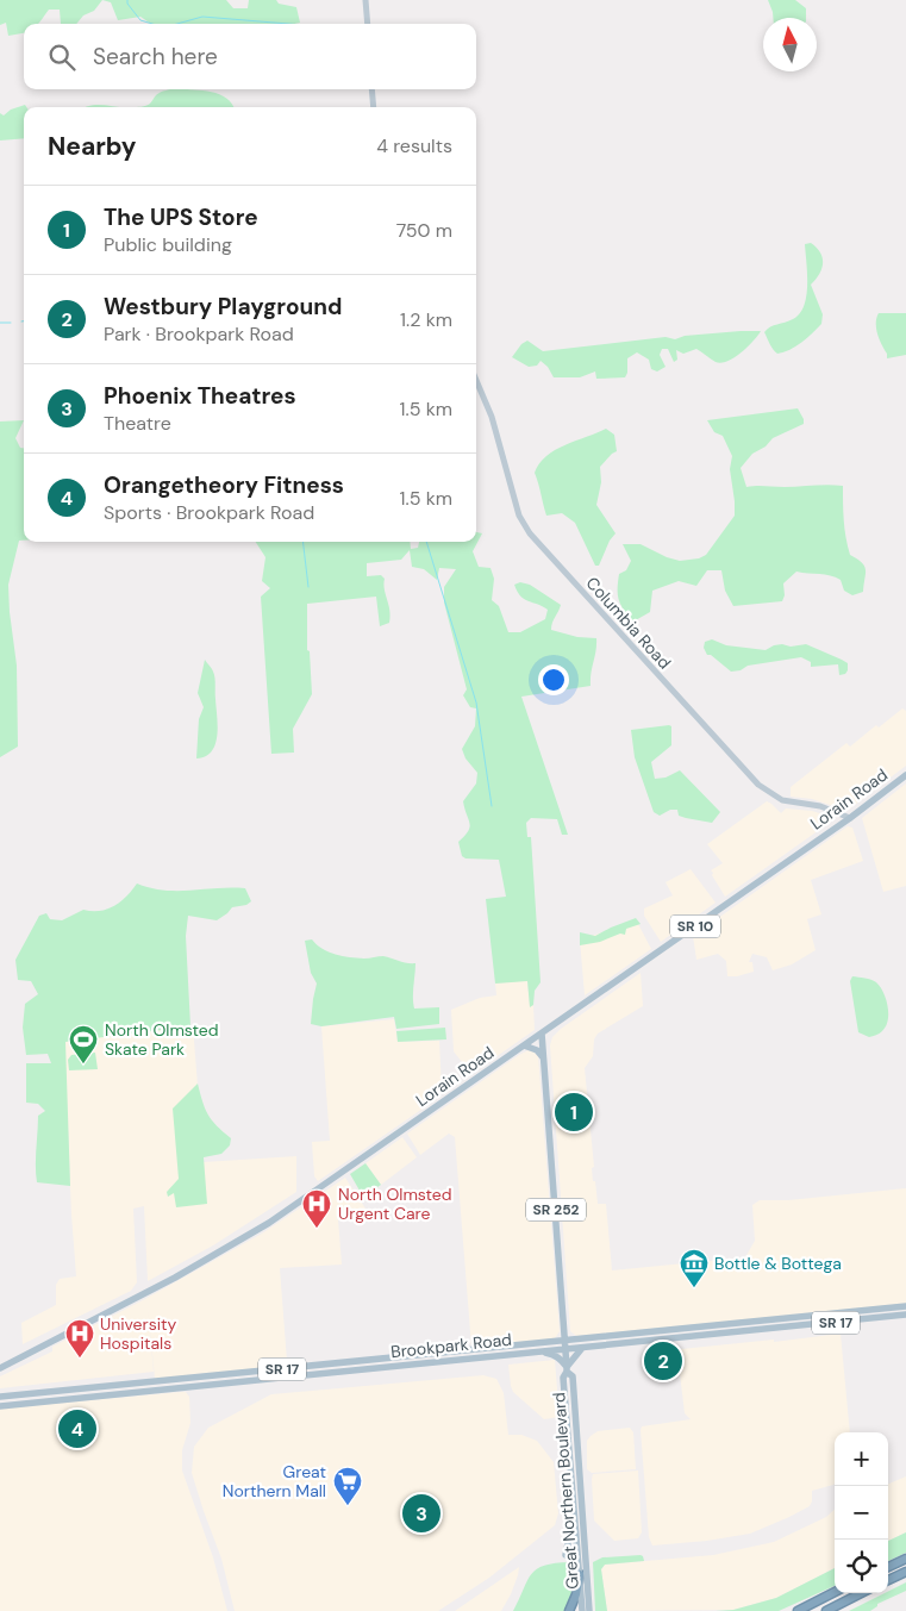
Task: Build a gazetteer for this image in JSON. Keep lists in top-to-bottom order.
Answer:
{
  "streets": {
    "main road": [
      "Columbia Road",
      "Lorain Road",
      "SR 10",
      "SR 252",
      "SR 17",
      "Brookpark Road",
      "Great Northern Boulevard"
    ]
  },
  "crossings": [
    ["Columbia Road", "Lorain Road"],
    ["Lorain Road", "Great Northern Boulevard"],
    ["Brookpark Road", "Great Northern Boulevard"]
  ],
  "places": {
    "sports": ["North Olmsted Skate Park"],
    "hospital": ["North Olmsted Urgent Care", "University Hospitals"],
    "museum": ["Bottle & Bottega"],
    "supermarket": ["Great Northern Mall"]
  },
  "north": "top",
  "page": {
    "search": "Search here",
    "heading": ["Nearby", "4 results"],
    "list": [
      {
        "mark": "1",
        "name": "The UPS Store",
        "note": "Public building",
        "value": "750 m"
      },
      {
        "mark": "2",
        "name": "Westbury Playground",
        "note": "Park · Brookpark Road",
        "value": "1.2 km"
      },
      {
        "mark": "3",
        "name": "Phoenix Theatres",
        "note": "Theatre",
        "value": "1.5 km"
      },
      {
        "mark": "4",
        "name": "Orangetheory Fitness",
        "note": "Sports · Brookpark Road",
        "value": "1.5 km"
      }
    ],
    "pins": [
      "1",
      "2",
      "4",
      "3"
    ],
    "map_buttons": ["+", "−"]
  }
}
